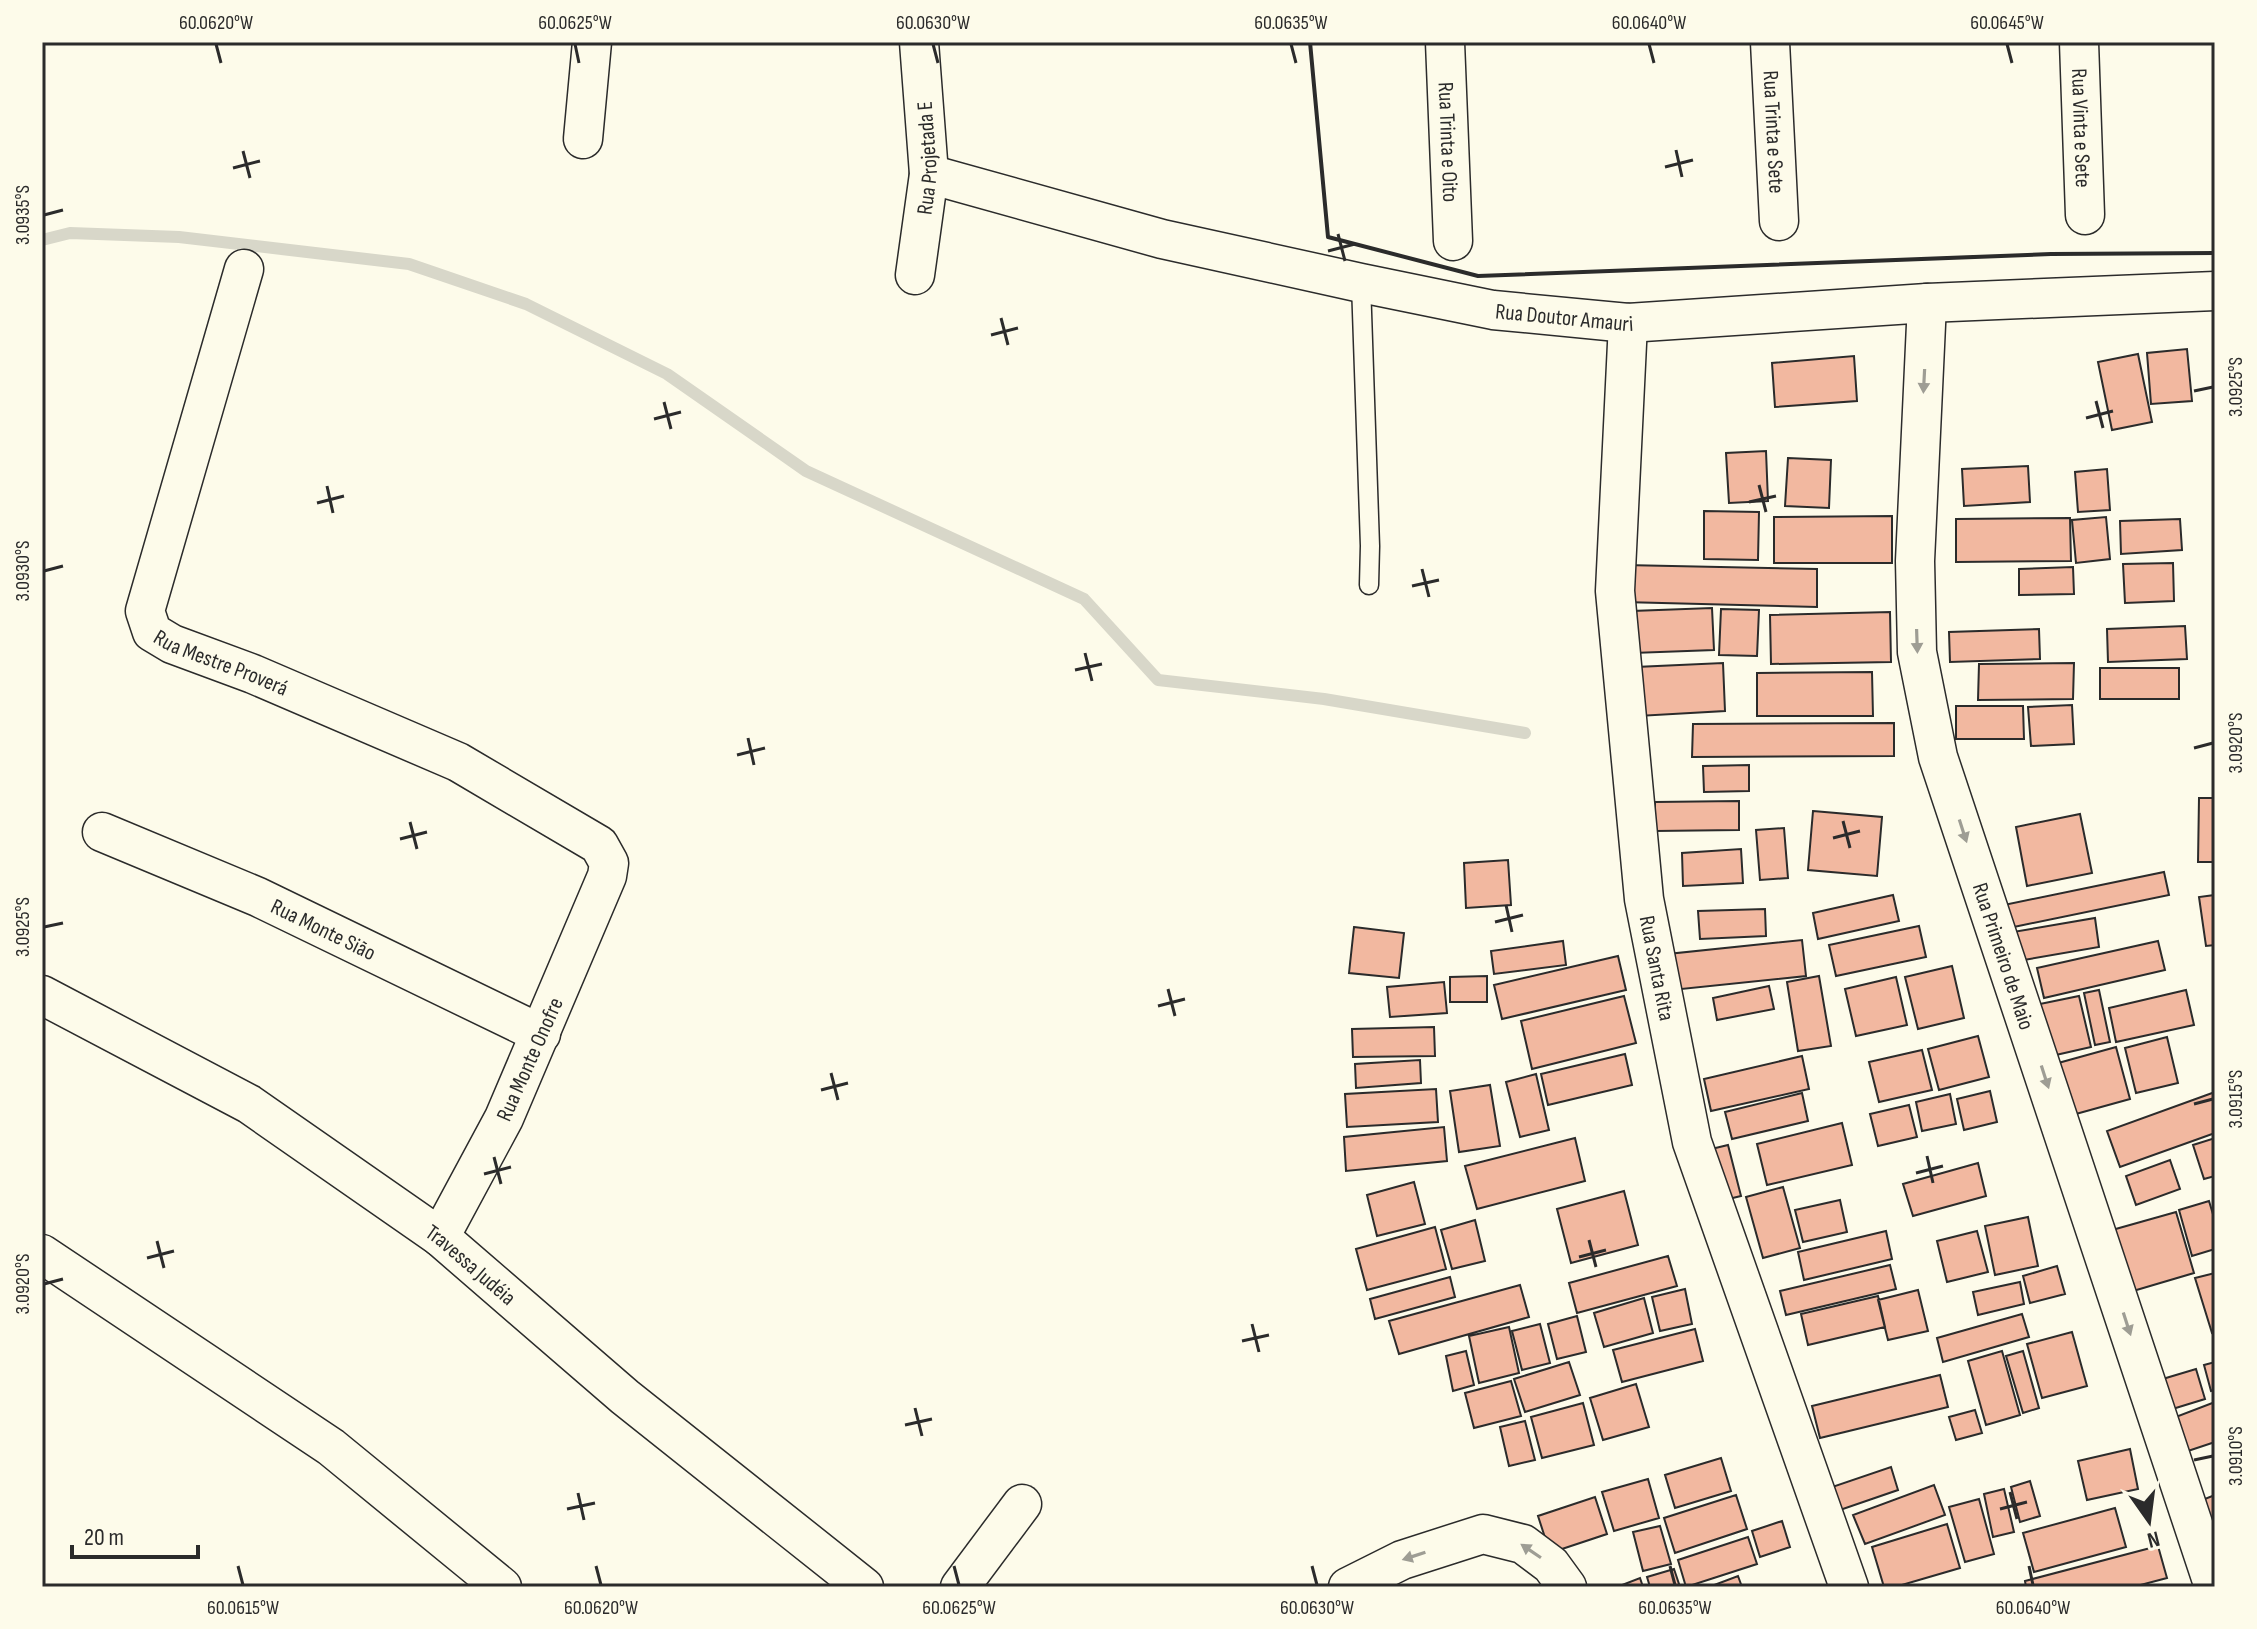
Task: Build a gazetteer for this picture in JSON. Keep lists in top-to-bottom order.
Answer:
{
  "streets": {
    "street": [
      "Rua Vinta e Sete",
      "Rua Trinta e Sete",
      "Rua Trinta e Oito",
      "Rua Projetada E",
      "Rua Doutor Amauri",
      "Rua Mestre Proverá",
      "Rua Monte Sião",
      "Rua Primeiro de Maio",
      "Rua Santa Rita",
      "Rua Monte Onofre",
      "Travessa Judéia"
    ]
  },
  "crossings": [
    ["Rua Projetada E", "Rua Doutor Amauri"],
    ["Rua Doutor Amauri", "Rua Primeiro de Maio"],
    ["Rua Doutor Amauri", "Rua Santa Rita"],
    ["Rua Mestre Proverá", "Rua Monte Onofre"],
    ["Rua Monte Sião", "Rua Monte Onofre"],
    ["Rua Monte Onofre", "Travessa Judéia"]
  ],
  "one_way": ["Rua Primeiro de Maio"],
  "scale_bar": "20 m",
  "north": "bottom",
  "coordinates": [
    "60.0620°W",
    "60.0625°W",
    "60.0630°W",
    "60.0635°W",
    "60.0640°W",
    "60.0645°W",
    "3.0935°S",
    "3.0925°S",
    "3.0930°S",
    "3.0920°S",
    "3.0915°S",
    "3.0910°S",
    "60.0615°W"
  ]
}
